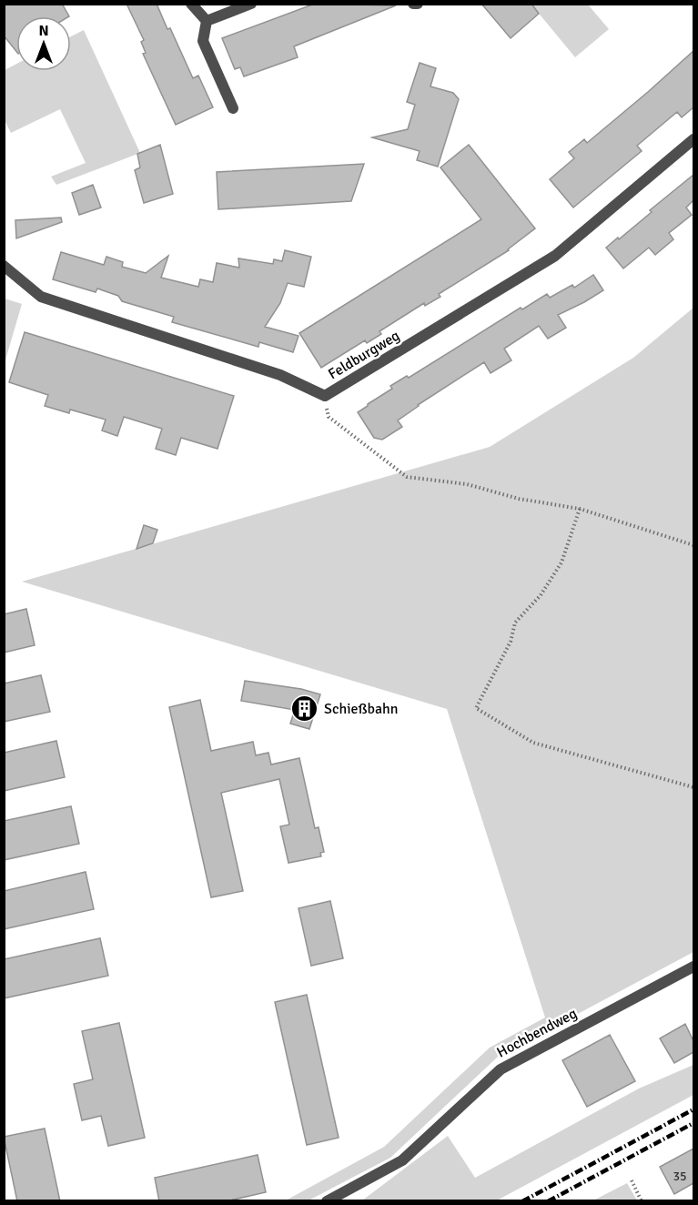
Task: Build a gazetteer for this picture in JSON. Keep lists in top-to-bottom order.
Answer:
{
  "streets": {
    "street": ["Feldburgweg", "Hochbendweg"]
  },
  "places": {
    "building": ["Schießbahn"]
  },
  "house_numbers": ["35"],
  "north": "top"
}
